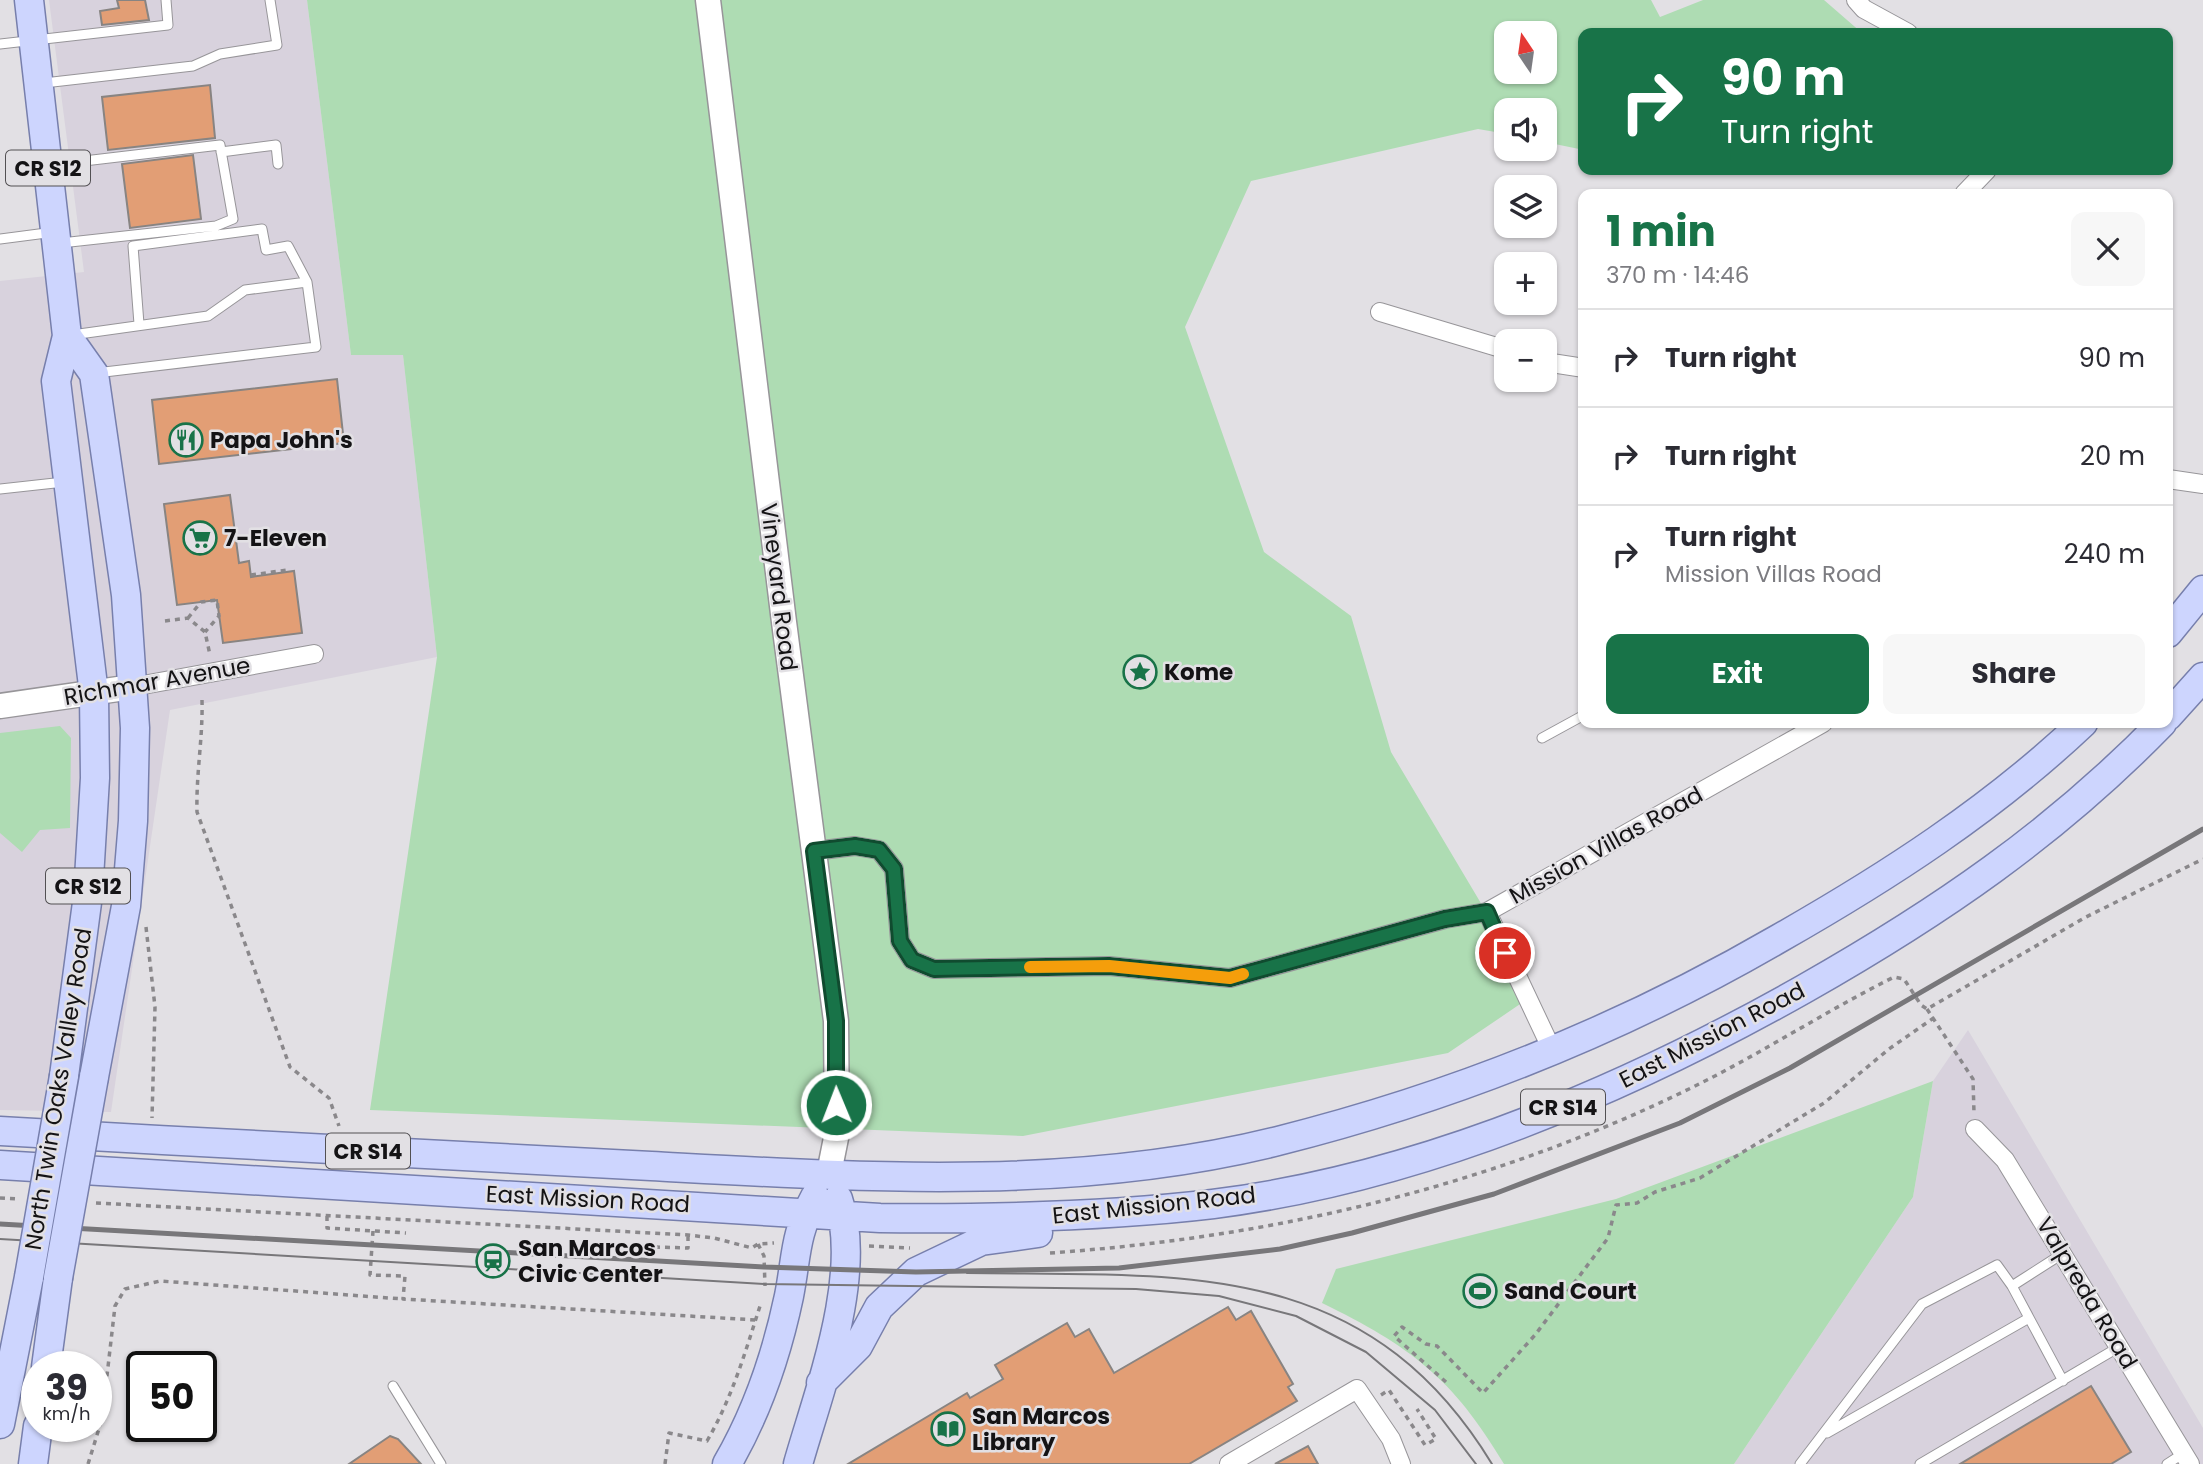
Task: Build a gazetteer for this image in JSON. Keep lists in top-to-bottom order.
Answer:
{
  "streets": {
    "main road": [
      "CR S12",
      "Vineyard Road",
      "Richmar Avenue",
      "East Mission Road",
      "North Twin Oaks Valley Road",
      "CR S14"
    ],
    "street": ["Mission Villas Road", "Valpreda Road"]
  },
  "crossings": [
    ["Vineyard Road", "East Mission Road"],
    ["Richmar Avenue", "North Twin Oaks Valley Road"],
    ["Mission Villas Road", "East Mission Road"]
  ],
  "places": {
    "restaurant": ["Papa John's"],
    "supermarket": ["7-Eleven"],
    "place": ["Kome"],
    "station": ["San Marcos Civic Center"],
    "sports": ["Sand Court"],
    "library": ["San Marcos Library"]
  },
  "north": "top",
  "page": {
    "map_buttons": ["+", "−"],
    "turn": ["90 m", "Turn right"],
    "heading": ["1 min", "370 m · 14:46"],
    "list": [
      {
        "name": "Turn right",
        "value": "90 m"
      },
      {
        "name": "Turn right",
        "value": "20 m"
      },
      {
        "name": "Turn right",
        "note": "Mission Villas Road",
        "value": "240 m"
      }
    ],
    "buttons": ["Exit", "Share"],
    "speed": "39 km/h",
    "limit": "50"
  }
}
